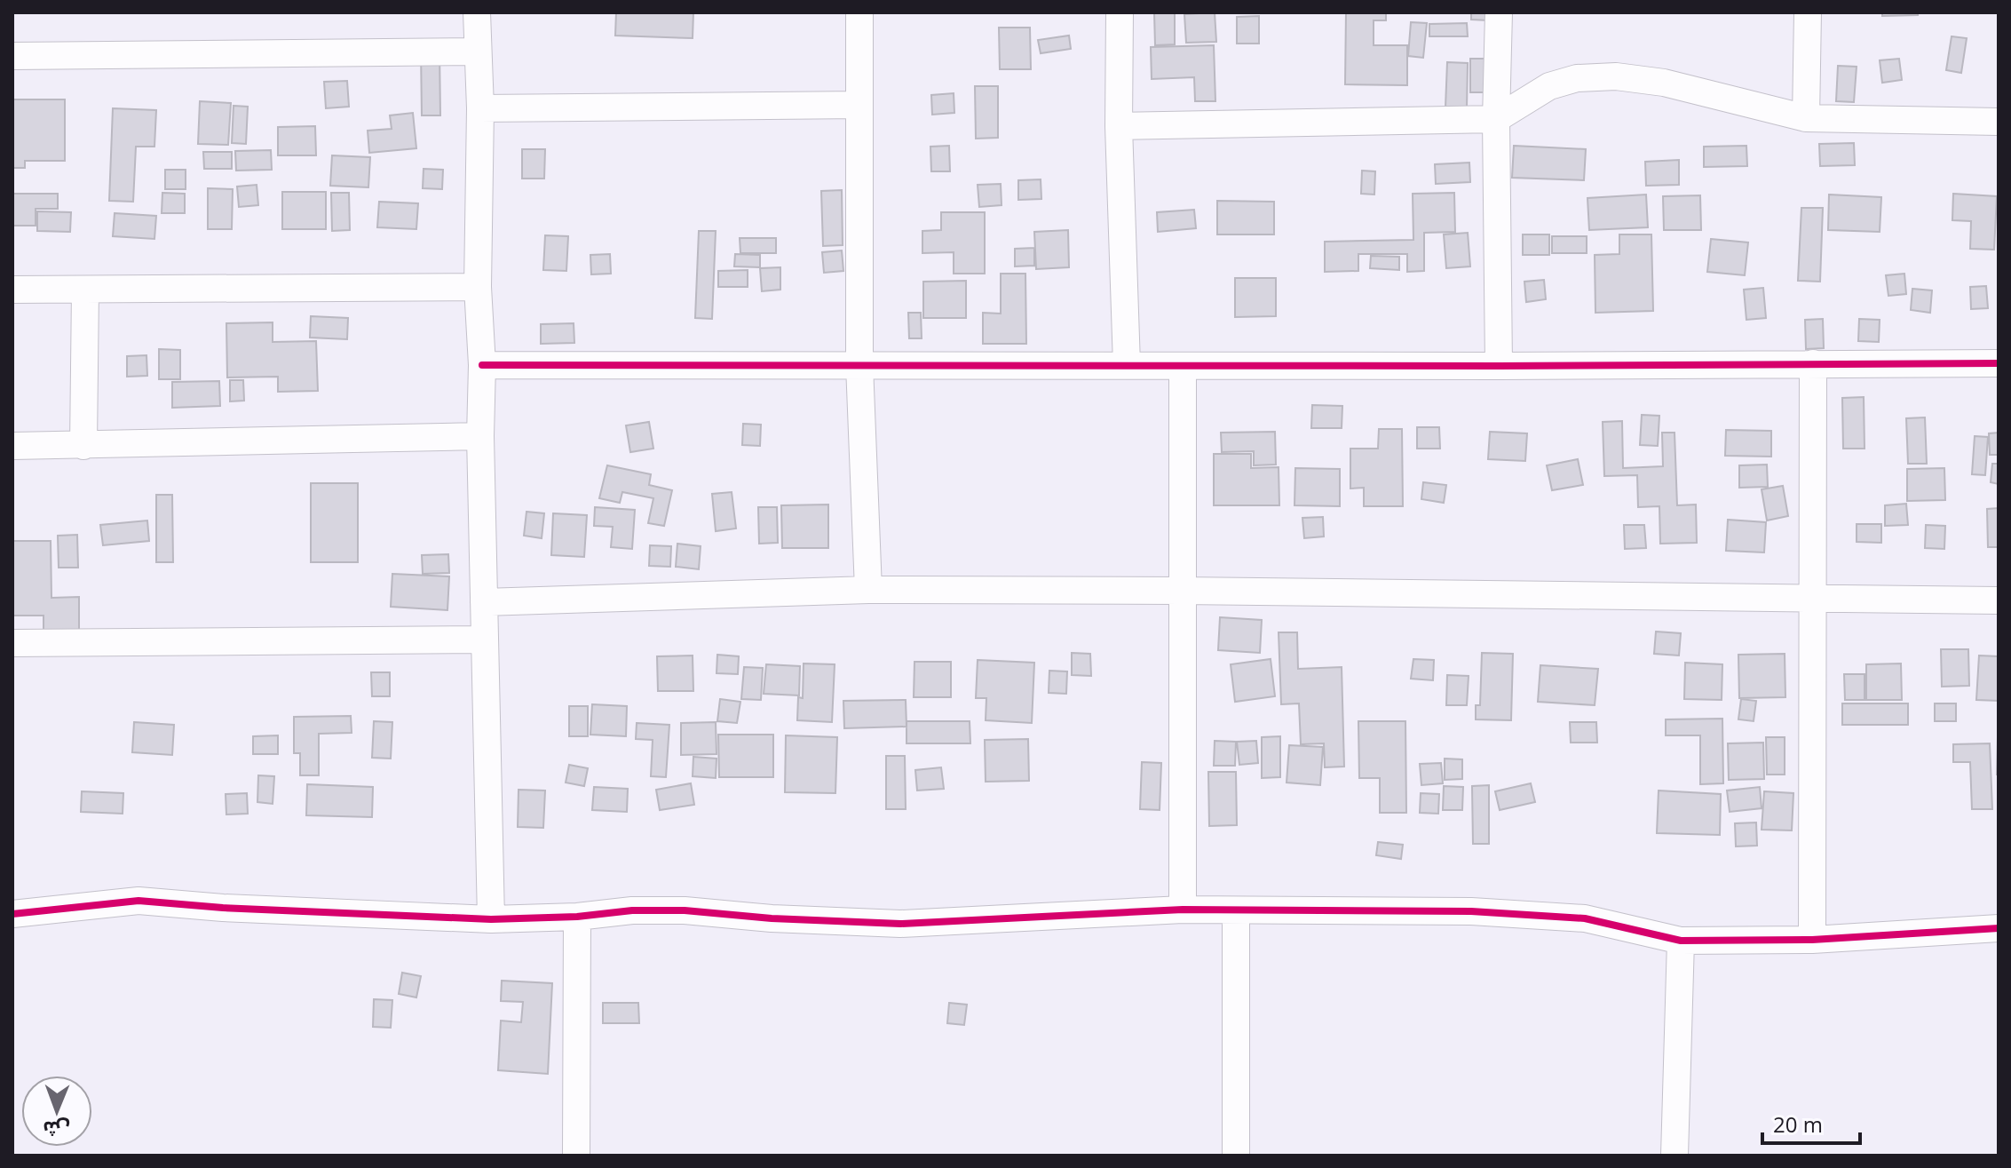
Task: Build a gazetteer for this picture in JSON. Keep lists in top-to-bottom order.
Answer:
{
  "scale_bar": "20 m",
  "north": "bottom"
}
